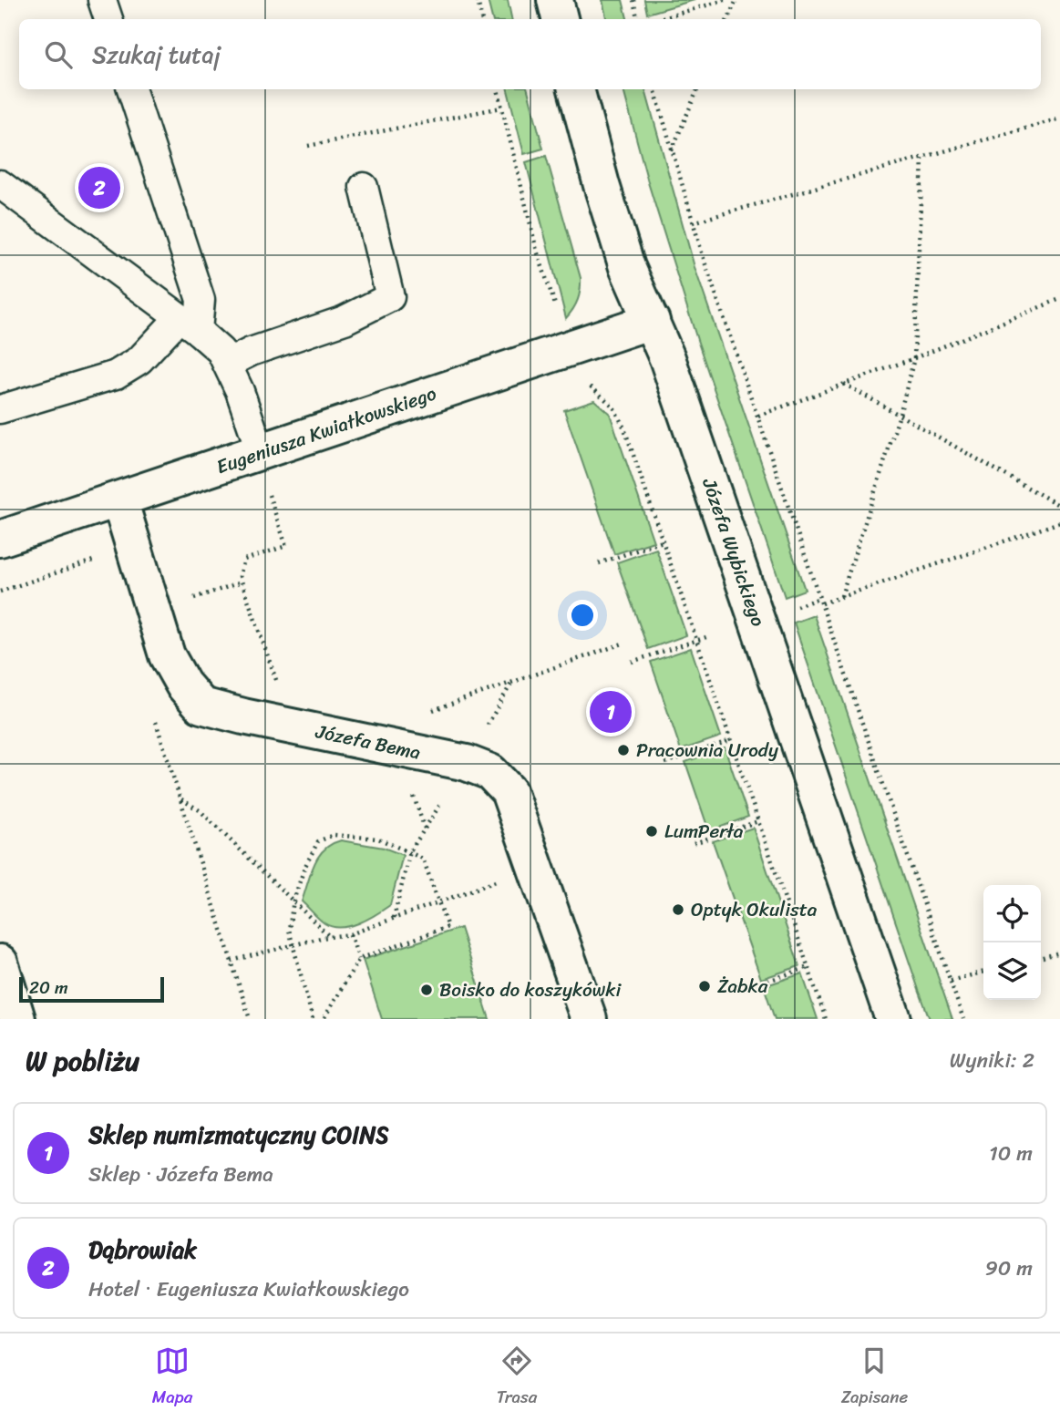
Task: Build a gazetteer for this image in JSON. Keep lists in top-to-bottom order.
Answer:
{
  "streets": {
    "street": ["Eugeniusza Kwiatkowskiego", "Józefa Wybickiego", "Józefa Bema"]
  },
  "crossings": [
    ["Eugeniusza Kwiatkowskiego", "Józefa Wybickiego"],
    ["Eugeniusza Kwiatkowskiego", "Józefa Bema"]
  ],
  "places": [
    "Pracownia Urody",
    "LumPerła",
    "Optyk Okulista",
    "Żabka",
    "Boisko do koszykówki"
  ],
  "scale_bar": "20 m",
  "page": {
    "search": "Szukaj tutaj",
    "pins": ["2", "1"],
    "scale": "20 m",
    "heading": ["W pobliżu", "Wyniki: 2"],
    "list": [
      {
        "mark": "1",
        "name": "Sklep numizmatyczny COINS",
        "note": "Sklep · Józefa Bema",
        "value": "10 m"
      },
      {
        "mark": "2",
        "name": "Dąbrowiak",
        "note": "Hotel · Eugeniusza Kwiatkowskiego",
        "value": "90 m"
      }
    ],
    "nav": ["Mapa", "Trasa", "Zapisane"]
  }
}
